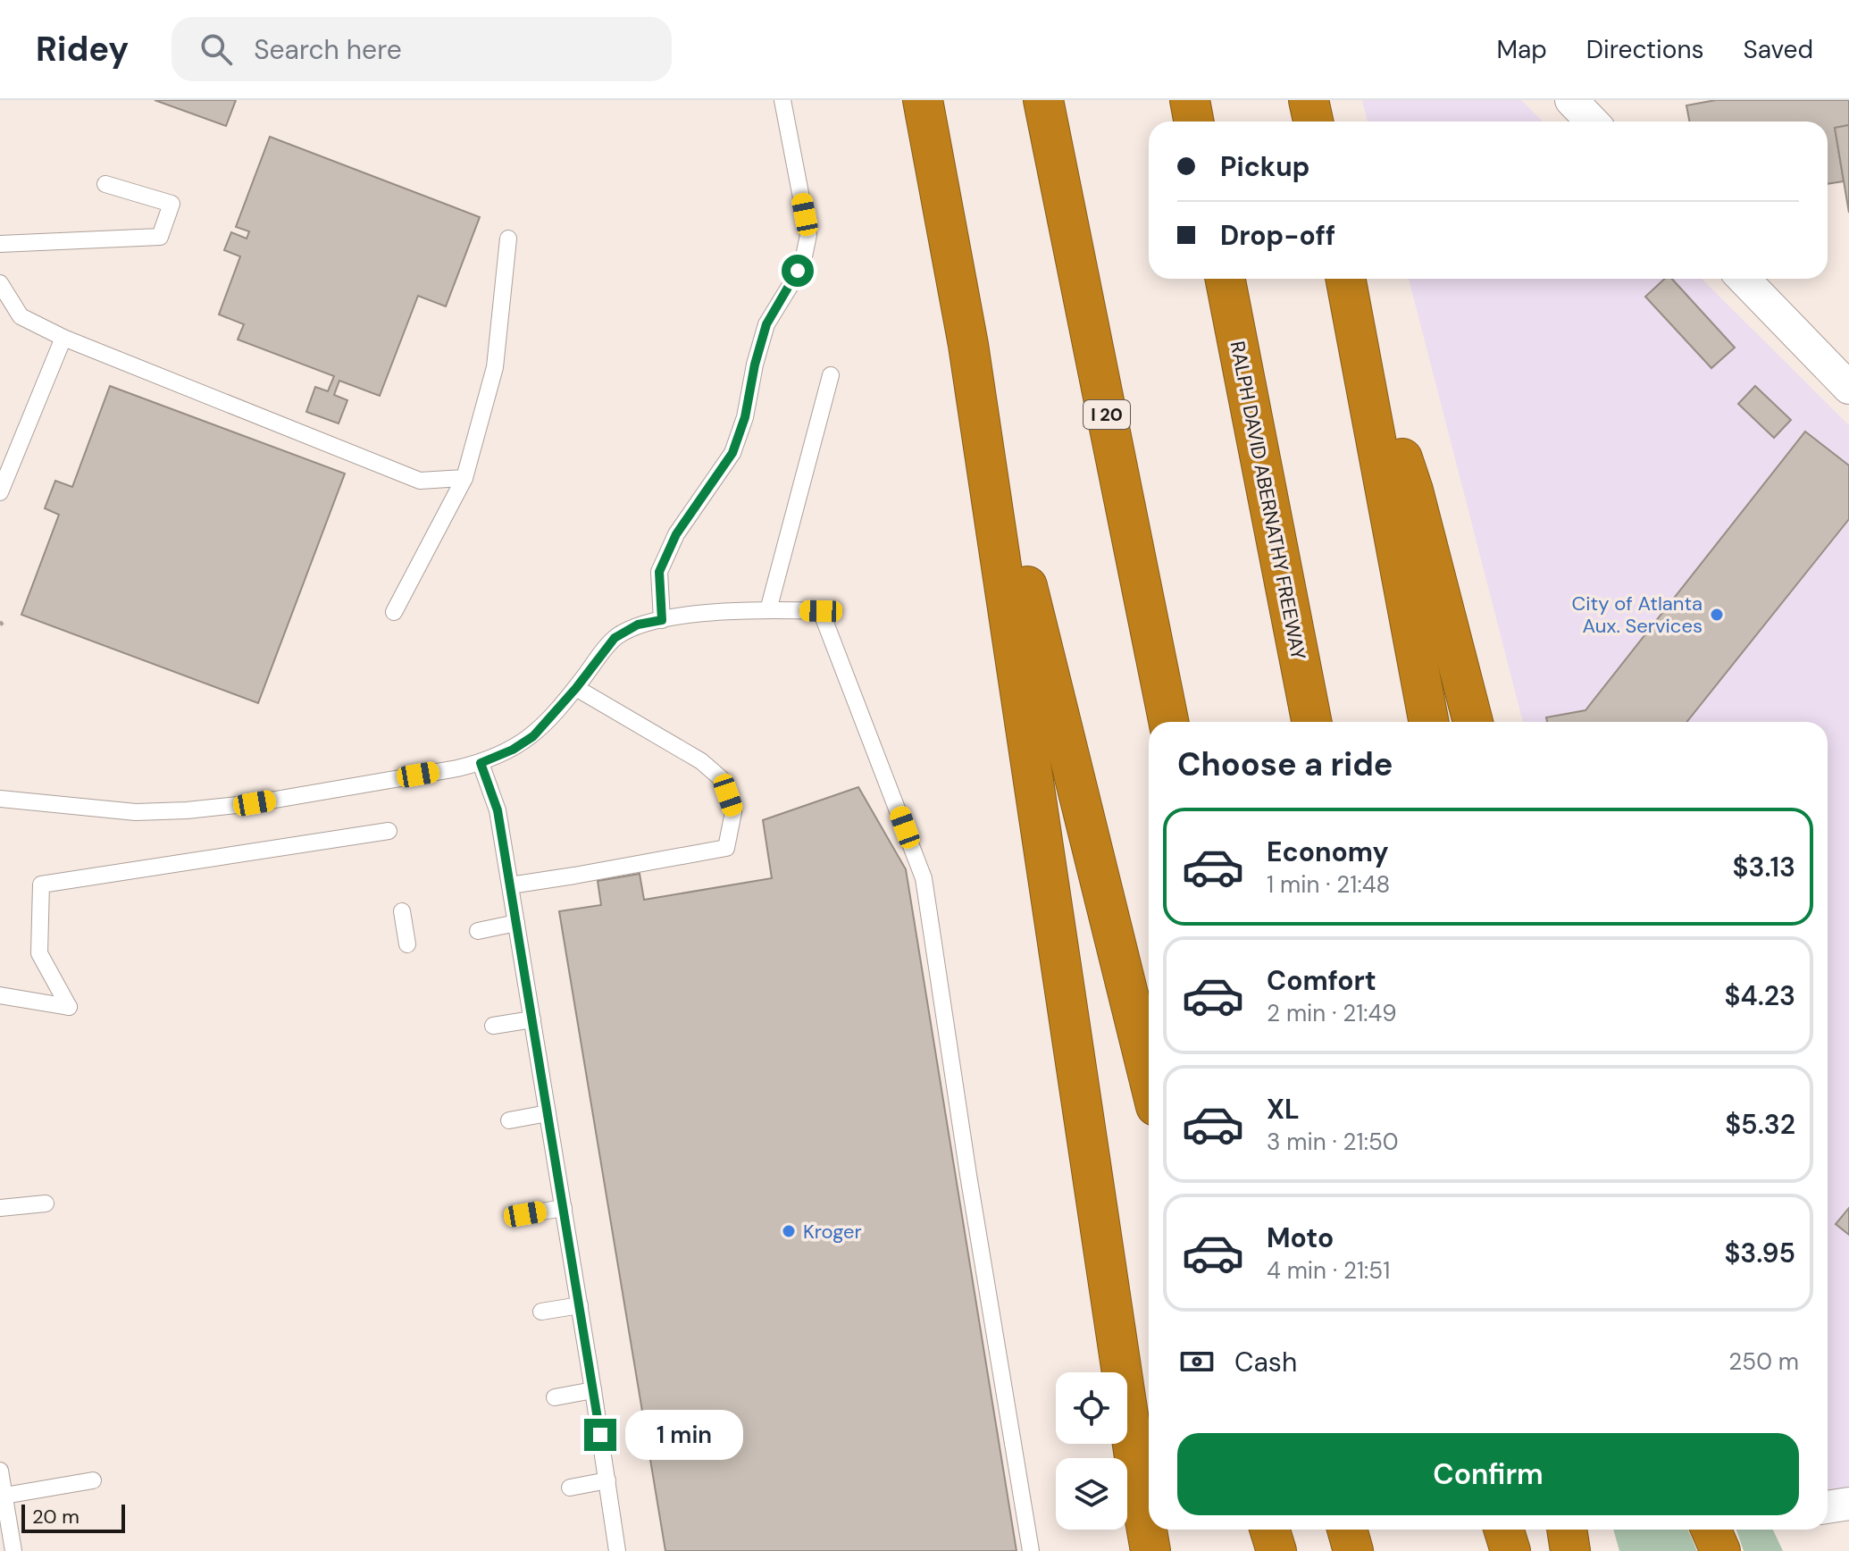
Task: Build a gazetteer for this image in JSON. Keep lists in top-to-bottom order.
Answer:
{
  "streets": {
    "highway": ["I 20", "RALPH DAVID ABERNATHY FREEWAY"]
  },
  "places": ["City of Atlanta Aux. Services", "Kroger"],
  "scale_bar": "20 m",
  "page": {
    "header": "Ridey",
    "search": "Search here",
    "nav": ["Map", "Directions", "Saved"],
    "banner": ["Pickup", "Drop-off"],
    "heading": "Choose a ride",
    "list": [
      {
        "name": "Economy",
        "note": "1 min · 21:48",
        "value": "$3.13"
      },
      {
        "name": "Comfort",
        "note": "2 min · 21:49",
        "value": "$4.23"
      },
      {
        "name": "XL",
        "note": "3 min · 21:50",
        "value": "$5.32"
      },
      {
        "name": "Moto",
        "note": "4 min · 21:51",
        "value": "$3.95"
      }
    ],
    "pay": ["Cash", "250 m"],
    "bubble": "1 min",
    "buttons": "Confirm",
    "scale": "20 m"
  }
}
